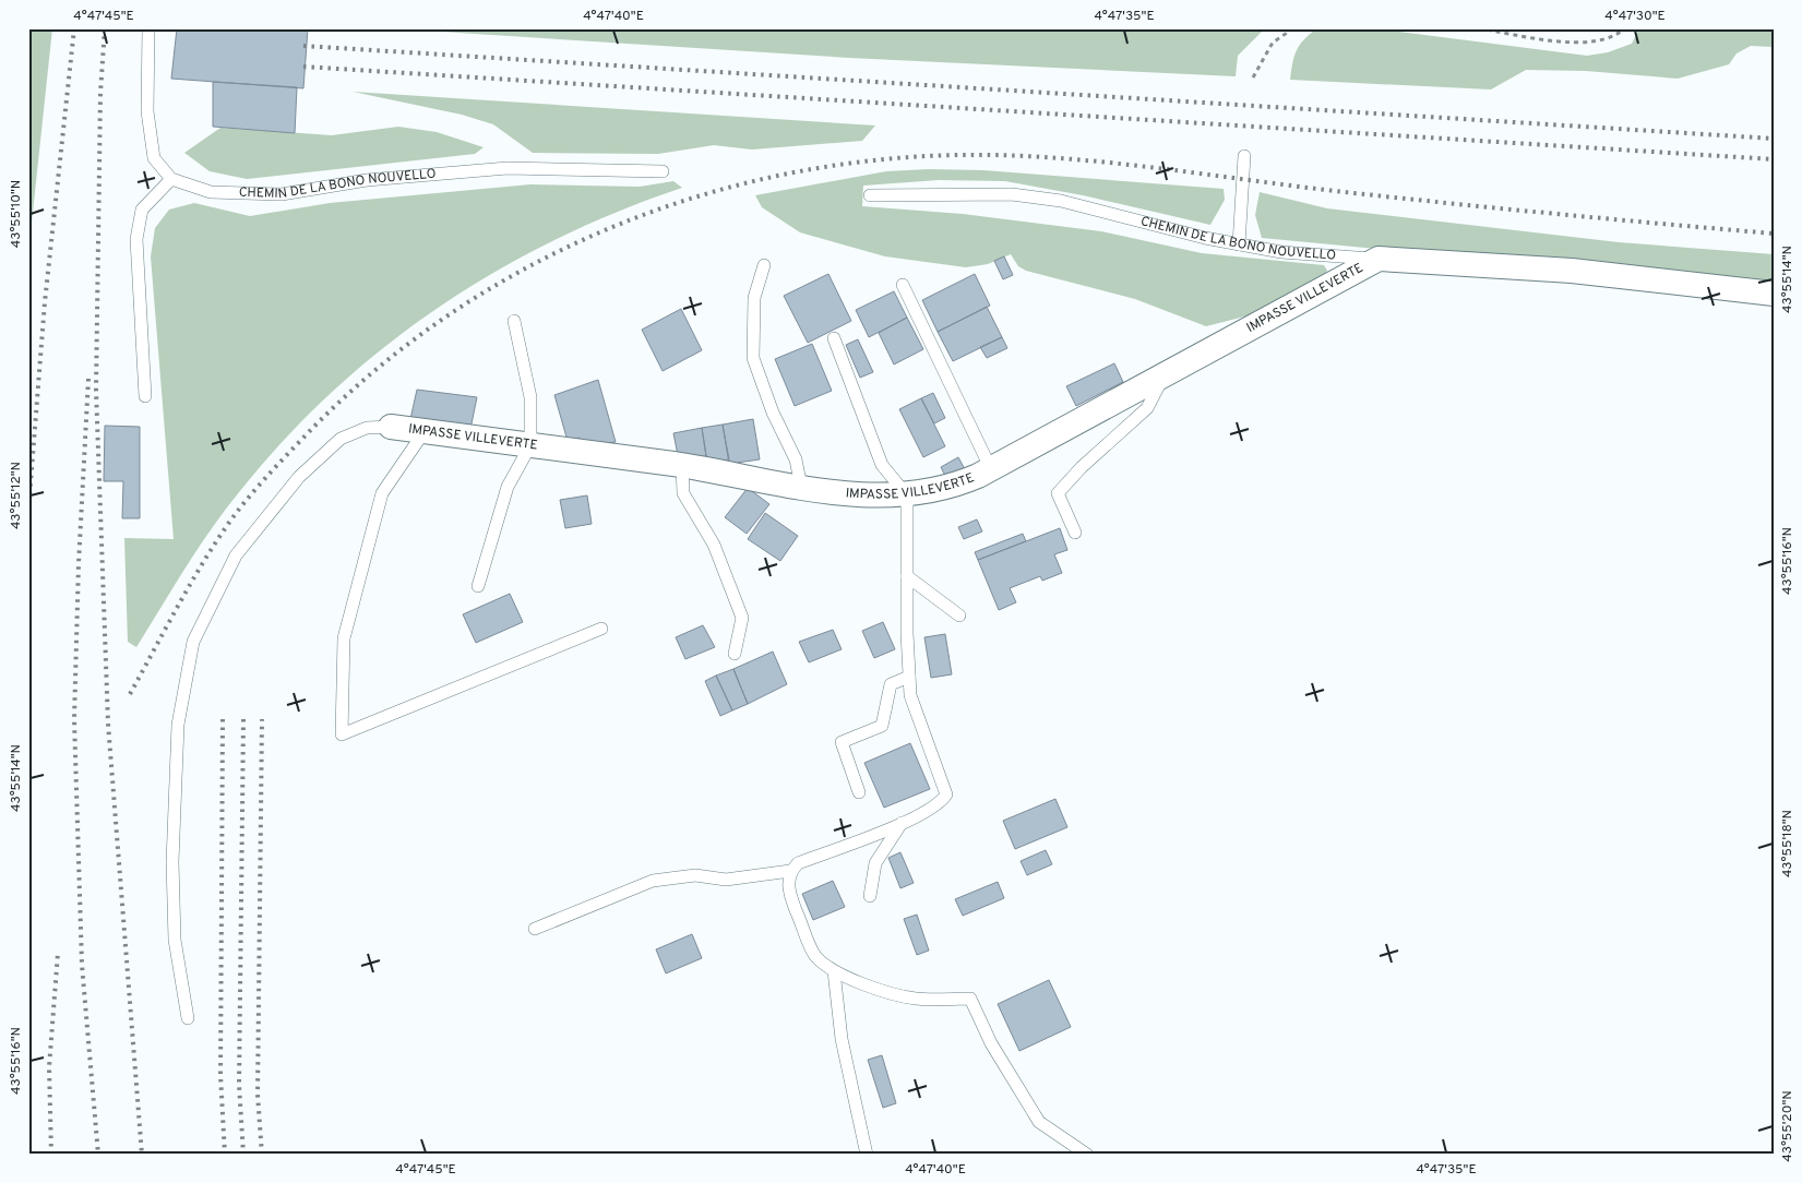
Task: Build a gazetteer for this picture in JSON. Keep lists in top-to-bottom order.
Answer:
{
  "streets": {
    "street": ["CHEMIN DE LA BONO NOUVELLO", "IMPASSE VILLEVERTE"]
  },
  "crossings": [
    ["CHEMIN DE LA BONO NOUVELLO", "IMPASSE VILLEVERTE"]
  ],
  "coordinates": [
    "4°47'45\"E",
    "4°47'40\"E",
    "4°47'35\"E",
    "4°47'30\"E",
    "43°55'10\"N",
    "43°55'14\"N",
    "43°55'12\"N",
    "43°55'16\"N",
    "43°55'18\"N",
    "43°55'20\"N"
  ]
}
